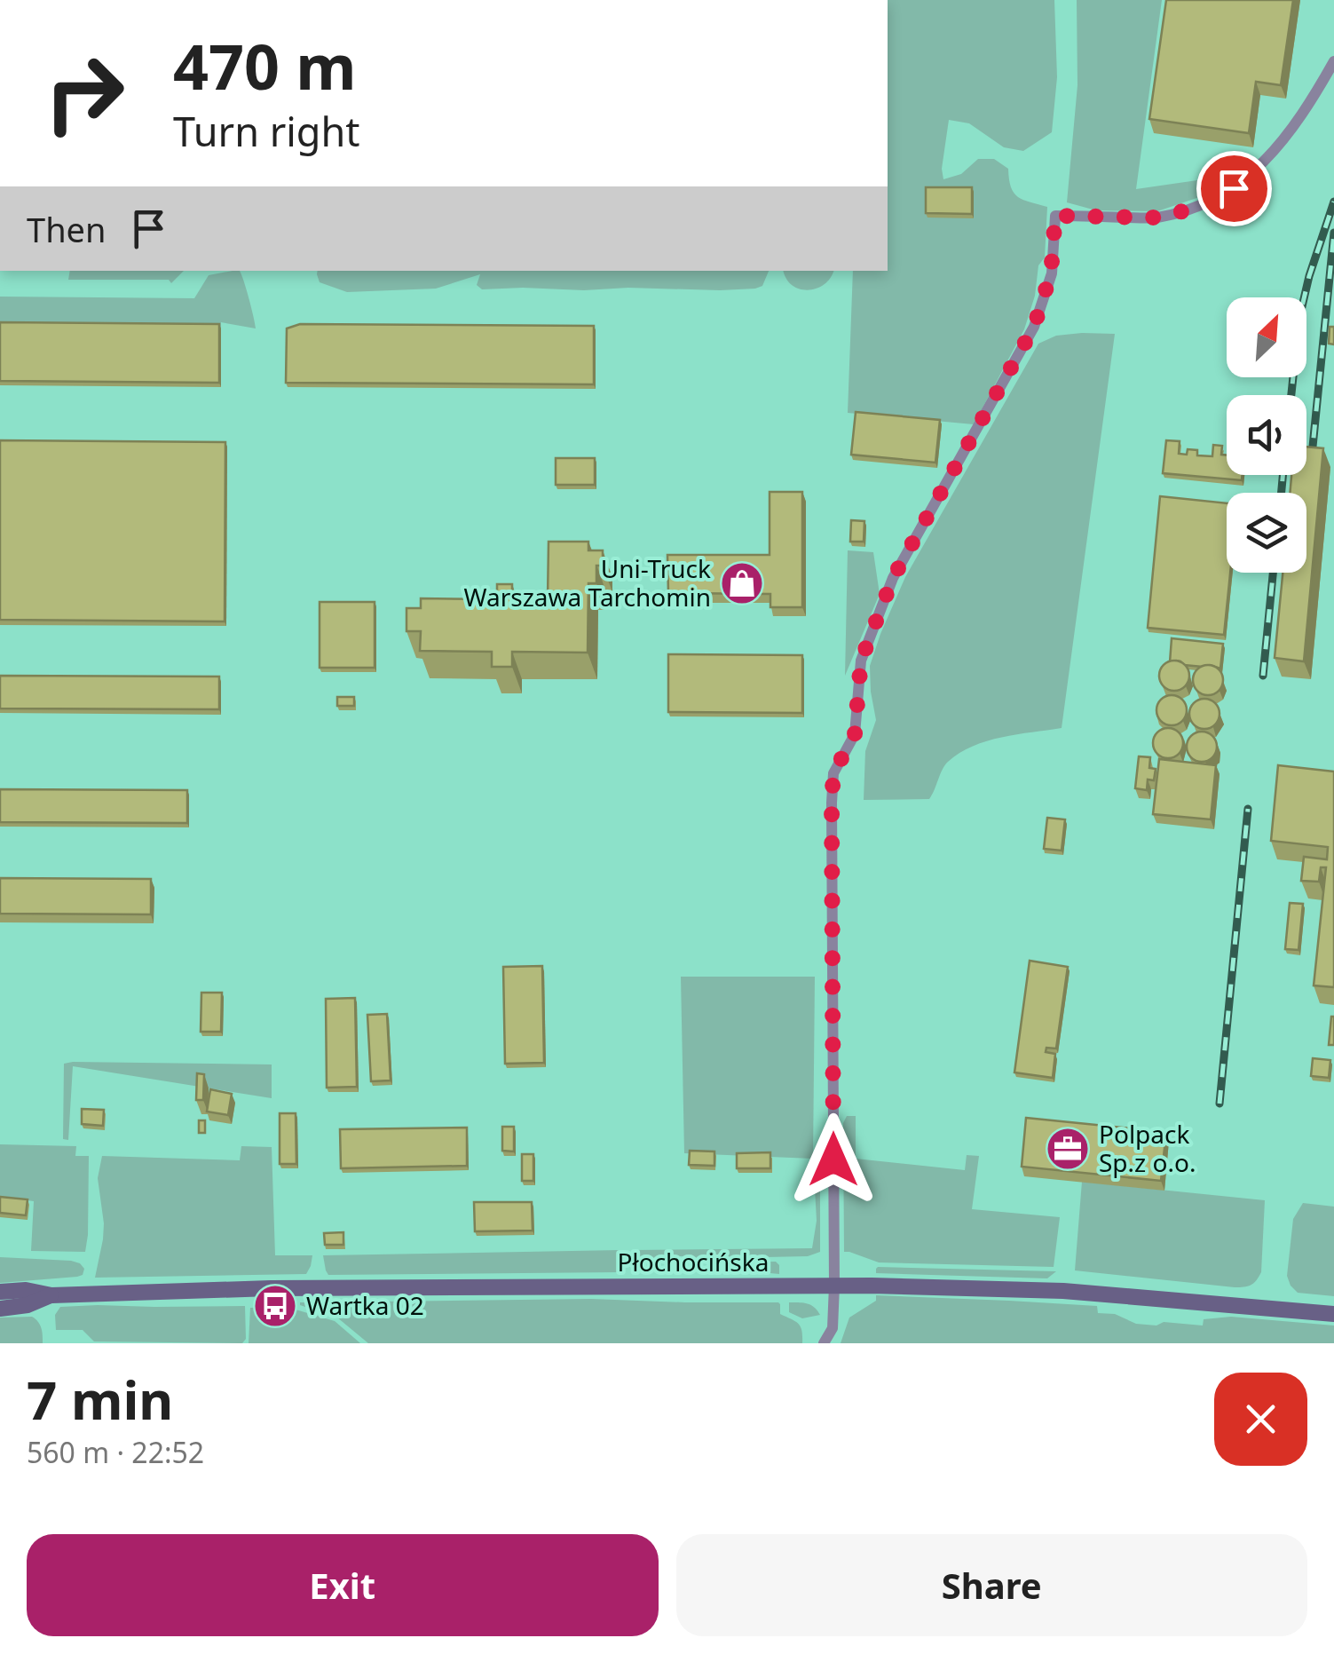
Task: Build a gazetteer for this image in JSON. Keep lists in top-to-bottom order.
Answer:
{
  "streets": {
    "main road": ["Płochocińska"]
  },
  "places": {
    "shop": ["Uni-Truck Warszawa Tarchomin"],
    "office": ["Polpack Sp.z o.o."],
    "bus stop": ["Wartka 02"]
  },
  "north": "top right",
  "page": {
    "turn": ["470 m", "Turn right"],
    "then": "Then",
    "heading": ["7 min", "560 m · 22:52"],
    "buttons": ["Exit", "Share"]
  }
}
